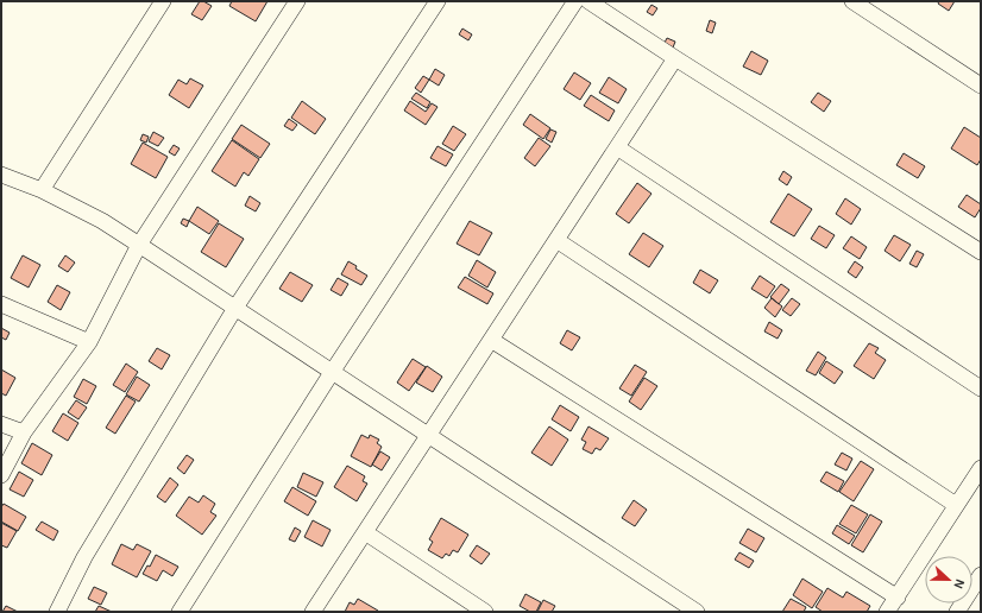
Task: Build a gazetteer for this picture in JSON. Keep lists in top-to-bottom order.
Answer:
{
  "north": "right"
}
